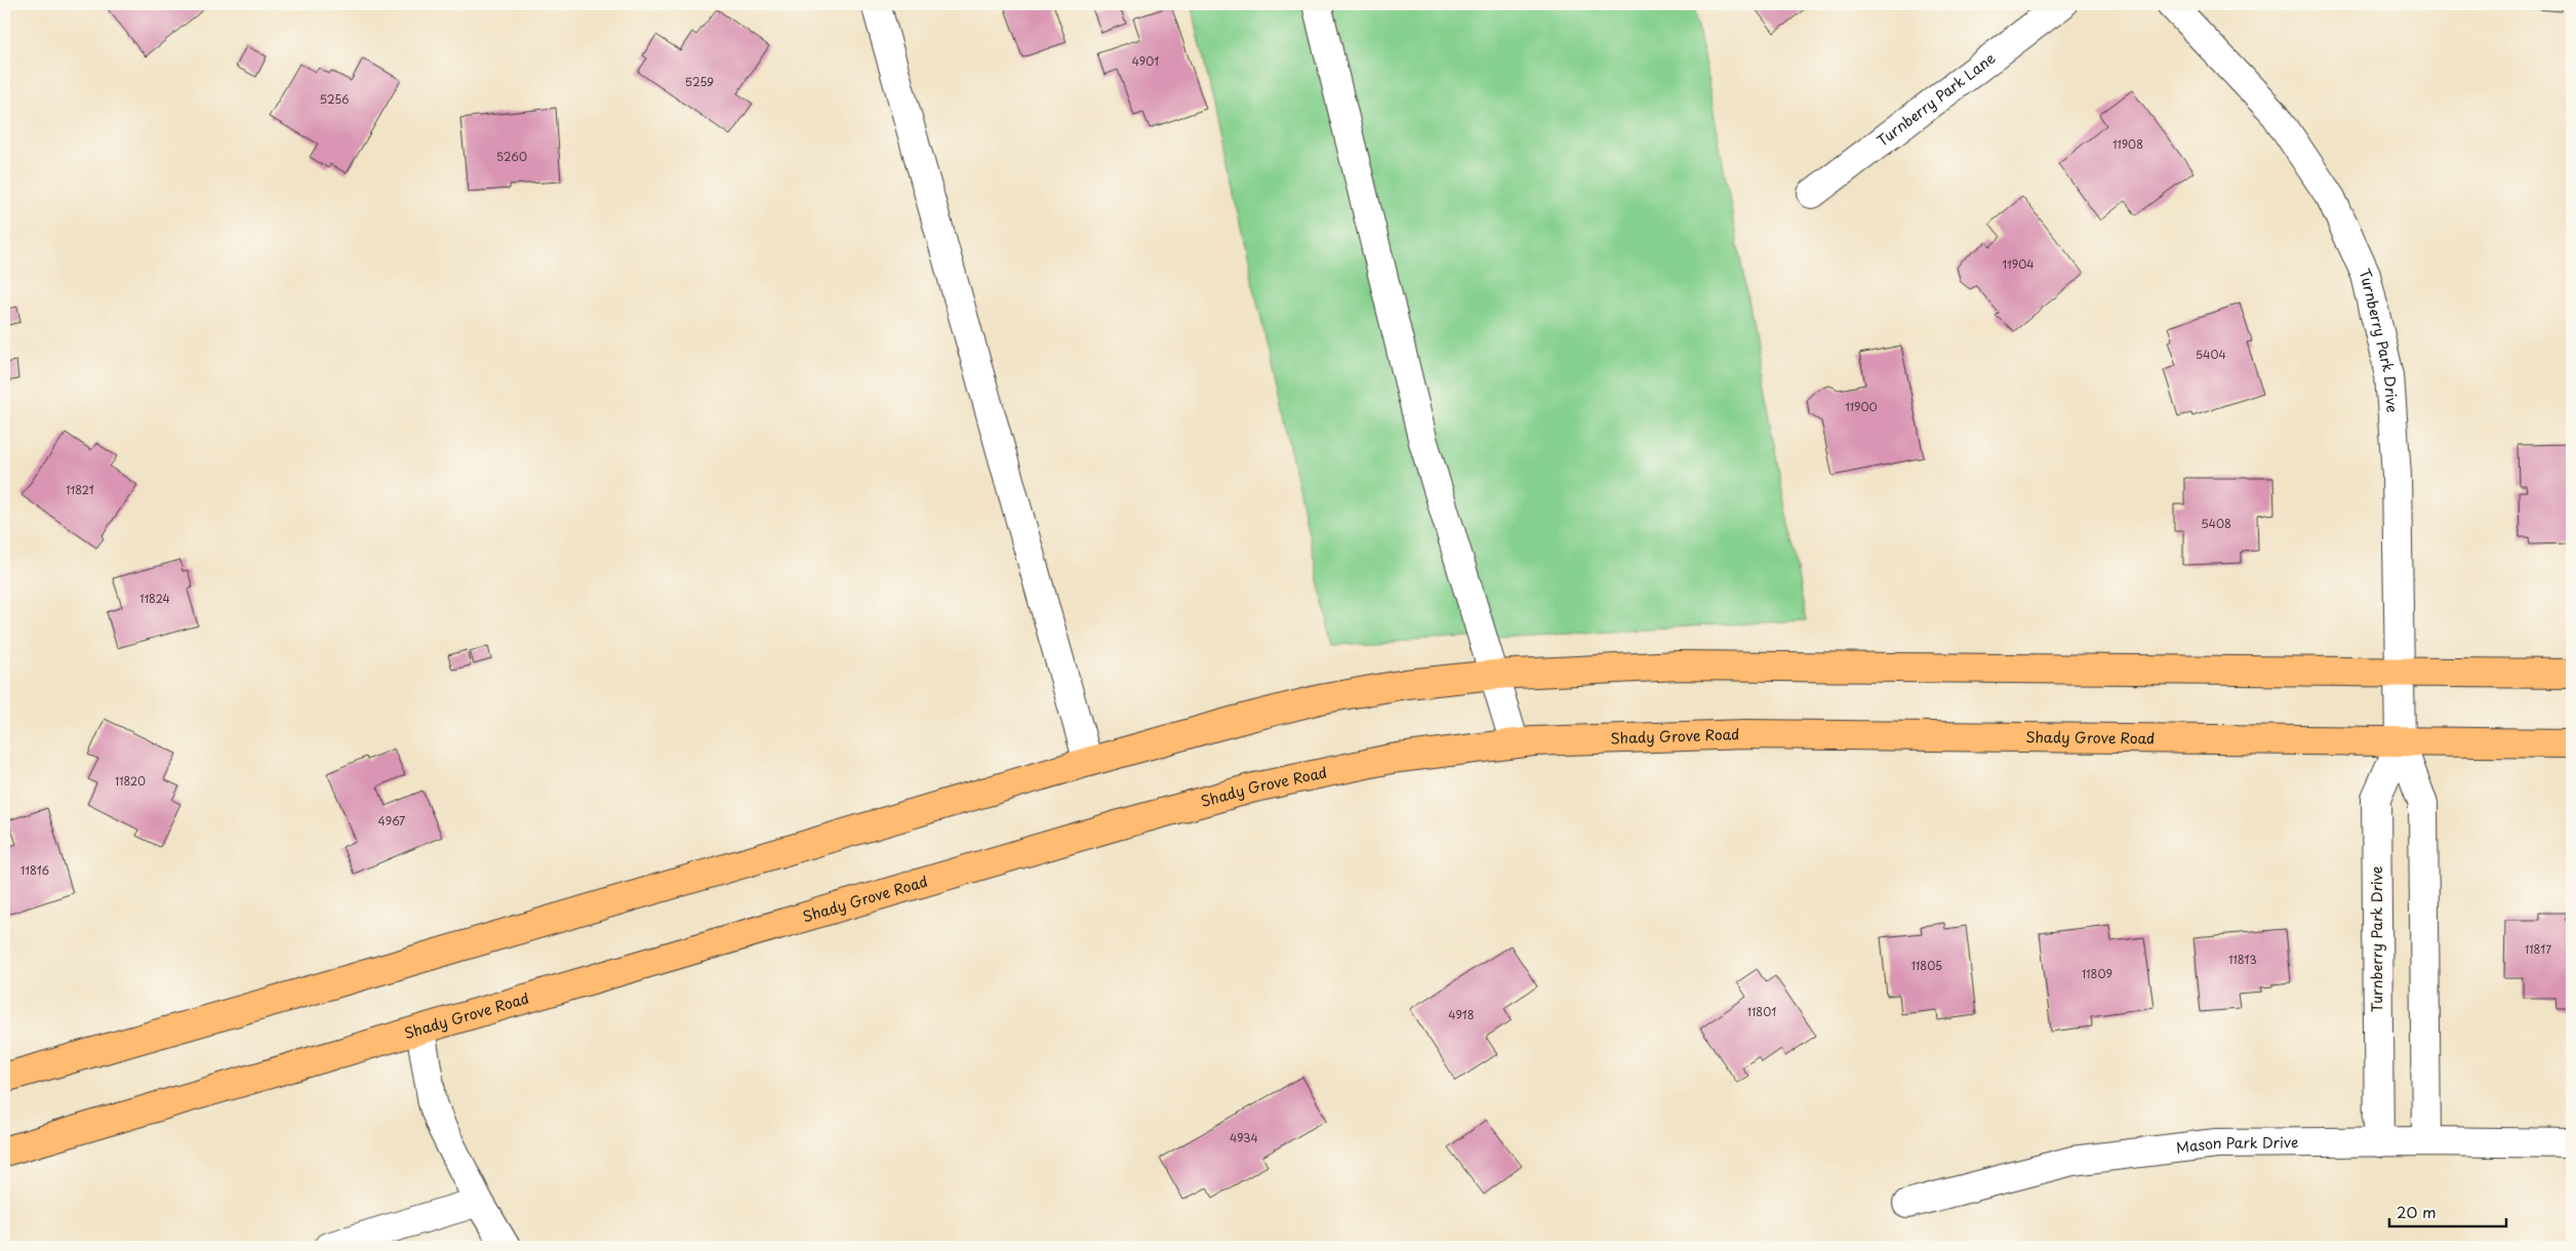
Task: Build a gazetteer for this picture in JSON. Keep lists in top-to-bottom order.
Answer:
{
  "streets": {
    "main road": ["Shady Grove Road"],
    "street": ["Turnberry Park Lane", "Turnberry Park Drive", "Mason Park Drive"]
  },
  "crossings": [
    ["Turnberry Park Drive", "Shady Grove Road"],
    ["Turnberry Park Drive", "Mason Park Drive"]
  ],
  "house_numbers": [
    "4901",
    "5259",
    "5256",
    "11908",
    "5260",
    "11904",
    "5404",
    "11900",
    "11821",
    "5408",
    "11824",
    "11820",
    "4967",
    "11816",
    "11817",
    "11813",
    "11805",
    "11809",
    "11801",
    "4918",
    "4934"
  ],
  "scale_bar": "20 m"
}
